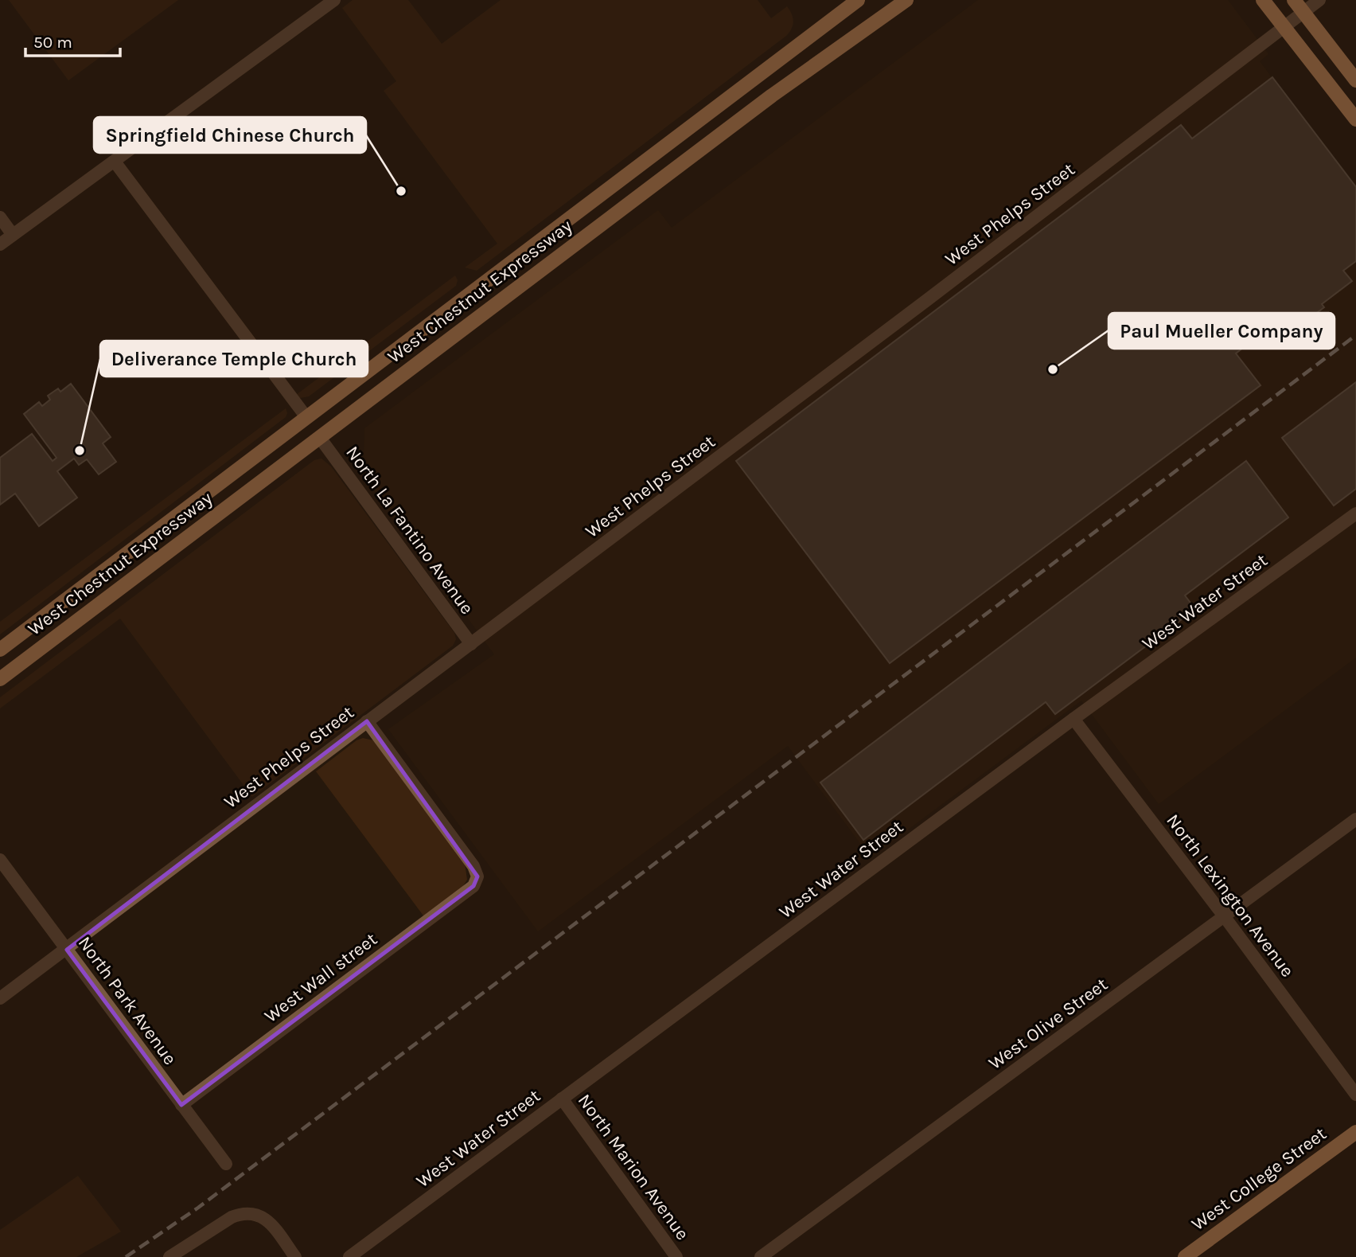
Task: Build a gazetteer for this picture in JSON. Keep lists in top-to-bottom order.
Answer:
{
  "streets": {
    "main road": ["West Chestnut Expressway", "West College Street"],
    "street": [
      "West Phelps Street",
      "North La Fantino Avenue",
      "West Water Street",
      "North Lexington Avenue",
      "West Wall street",
      "North Park Avenue",
      "West Olive Street",
      "North Marion Avenue"
    ]
  },
  "crossings": [
    ["West Phelps Street", "North La Fantino Avenue"],
    ["West Phelps Street", "West Wall street"],
    ["West Phelps Street", "North Park Avenue"],
    ["West Chestnut Expressway", "North La Fantino Avenue"],
    ["West Water Street", "North Lexington Avenue"],
    ["West Water Street", "North Marion Avenue"],
    ["North Lexington Avenue", "West Olive Street"],
    ["West Wall street", "North Park Avenue"]
  ],
  "places": ["Springfield Chinese Church", "Paul Mueller Company", "Deliverance Temple Church"],
  "scale_bar": "50 m"
}
